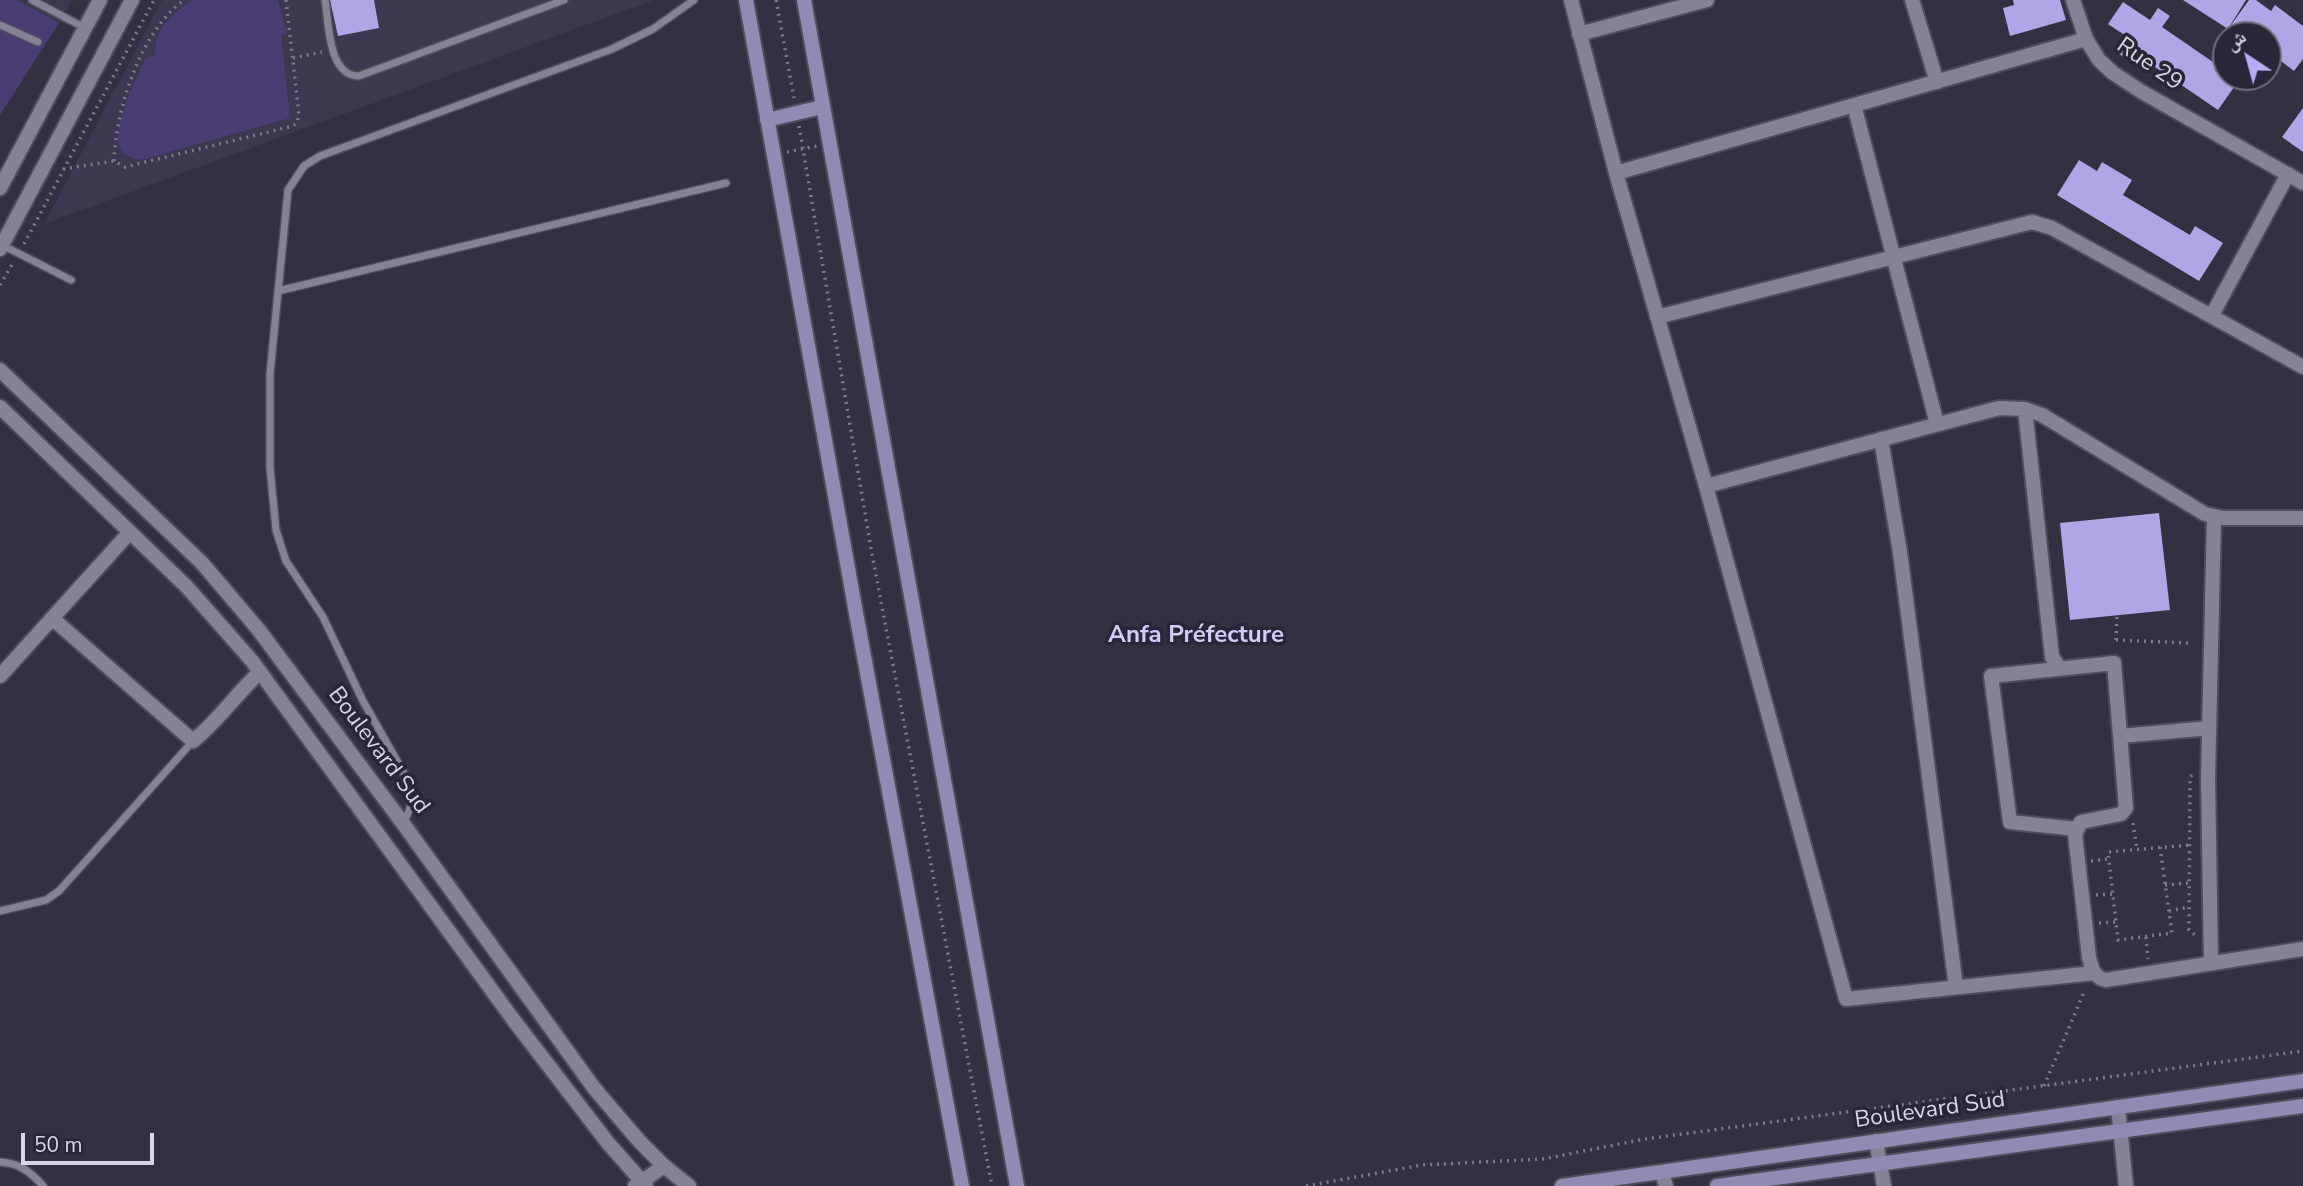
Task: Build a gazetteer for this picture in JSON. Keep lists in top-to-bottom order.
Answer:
{
  "streets": {
    "main road": ["Boulevard Sud"],
    "street": ["Rue 29"]
  },
  "districts": ["Anfa Préfecture"],
  "scale_bar": "50 m",
  "north": "top left"
}
